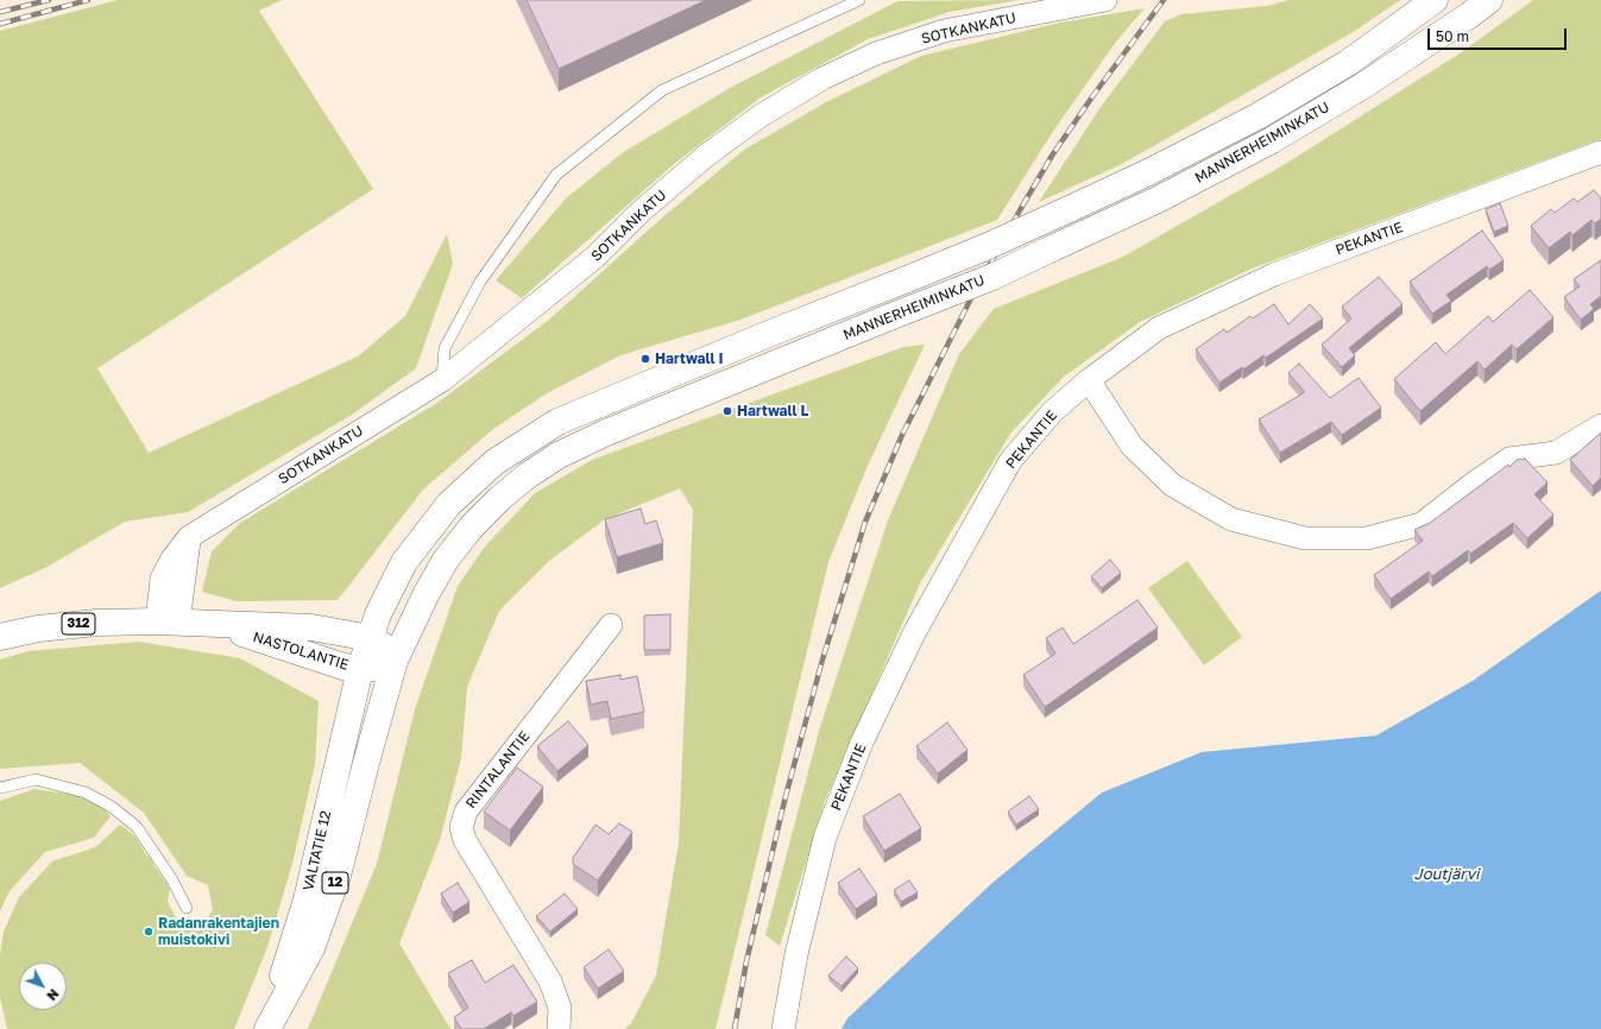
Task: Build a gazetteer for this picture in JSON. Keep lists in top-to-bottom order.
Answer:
{
  "streets": {
    "main road": [
      "MANNERHEIMINKATU",
      "312",
      "NASTOLANTIE",
      "VALTATIE 12",
      "12"
    ],
    "street": ["SOTKANKATU", "PEKANTIE", "RINTALANTIE"]
  },
  "crossings": [
    ["SOTKANKATU", "NASTOLANTIE"],
    ["MANNERHEIMINKATU", "NASTOLANTIE"],
    ["MANNERHEIMINKATU", "VALTATIE 12"],
    ["NASTOLANTIE", "VALTATIE 12"]
  ],
  "water": ["Joutjärvi"],
  "places": ["Hartwall I", "Hartwall L", "Radanrakentajien muistokivi"],
  "scale_bar": "50 m",
  "north": "bottom right"
}
